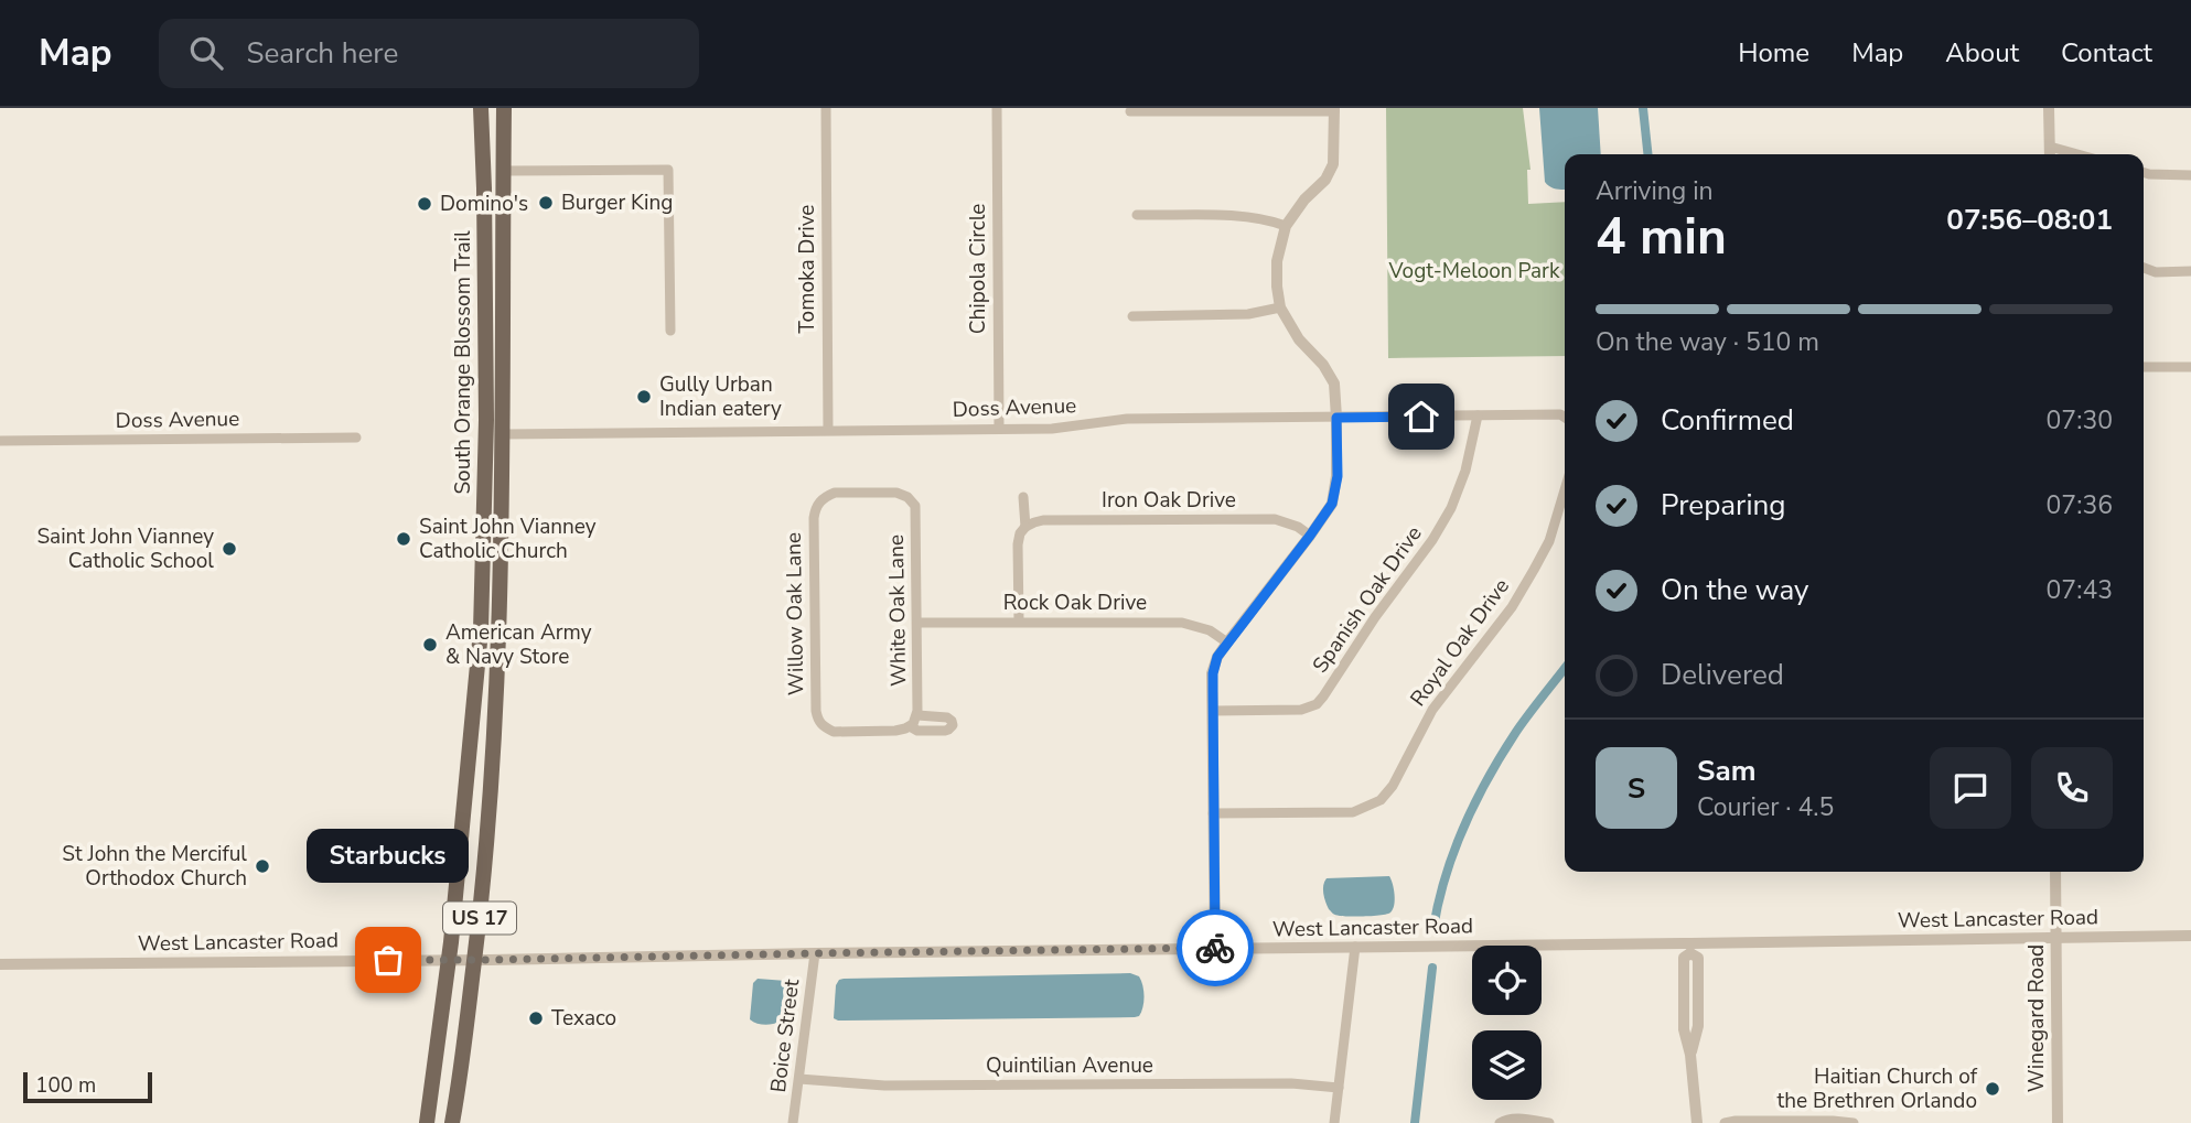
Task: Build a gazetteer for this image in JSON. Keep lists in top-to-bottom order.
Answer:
{
  "streets": {
    "main road": ["South Orange Blossom Trail", "US 17"],
    "street": [
      "Tomoka Drive",
      "Chipola Circle",
      "Doss Avenue",
      "Iron Oak Drive",
      "Spanish Oak Drive",
      "Rock Oak Drive",
      "White Oak Lane",
      "Willow Oak Lane",
      "Royal Oak Drive",
      "West Lancaster Road",
      "Winegard Road",
      "Boice Street",
      "Quintilian Avenue"
    ]
  },
  "crossings": [
    ["Tomoka Drive", "Doss Avenue"],
    ["Chipola Circle", "Doss Avenue"],
    ["South Orange Blossom Trail", "Doss Avenue"],
    ["South Orange Blossom Trail", "West Lancaster Road"],
    ["Doss Avenue", "Spanish Oak Drive"],
    ["Rock Oak Drive", "White Oak Lane"],
    ["White Oak Lane", "Willow Oak Lane"],
    ["West Lancaster Road", "Winegard Road"],
    ["West Lancaster Road", "Boice Street"],
    ["Boice Street", "Quintilian Avenue"]
  ],
  "parks": ["Vogt-Meloon Park"],
  "places": [
    "Burger King",
    "Domino's",
    "Gully Urban Indian eatery",
    "Saint John Vianney Catholic Church",
    "Saint John Vianney Catholic School",
    "American Army & Navy Store",
    "St John the Merciful Orthodox Church",
    "Starbucks",
    "Texaco",
    "Haitian Church of the Brethren Orlando"
  ],
  "scale_bar": "100 m",
  "page": {
    "header": "Map",
    "search": "Search here",
    "nav": [
      "Home",
      "Map",
      "About",
      "Contact"
    ],
    "heading": ["4 min", "Arriving in", "07:56–08:01"],
    "panel": ["Sam", "Courier · 4.5"],
    "bar": "On the way · 510 m",
    "list": [
      ["Confirmed", "07:30"],
      ["Preparing", "07:36"],
      ["On the way", "07:43"],
      "Delivered"
    ],
    "round": "S",
    "bubble": "Starbucks",
    "scale": "100 m"
  }
}
